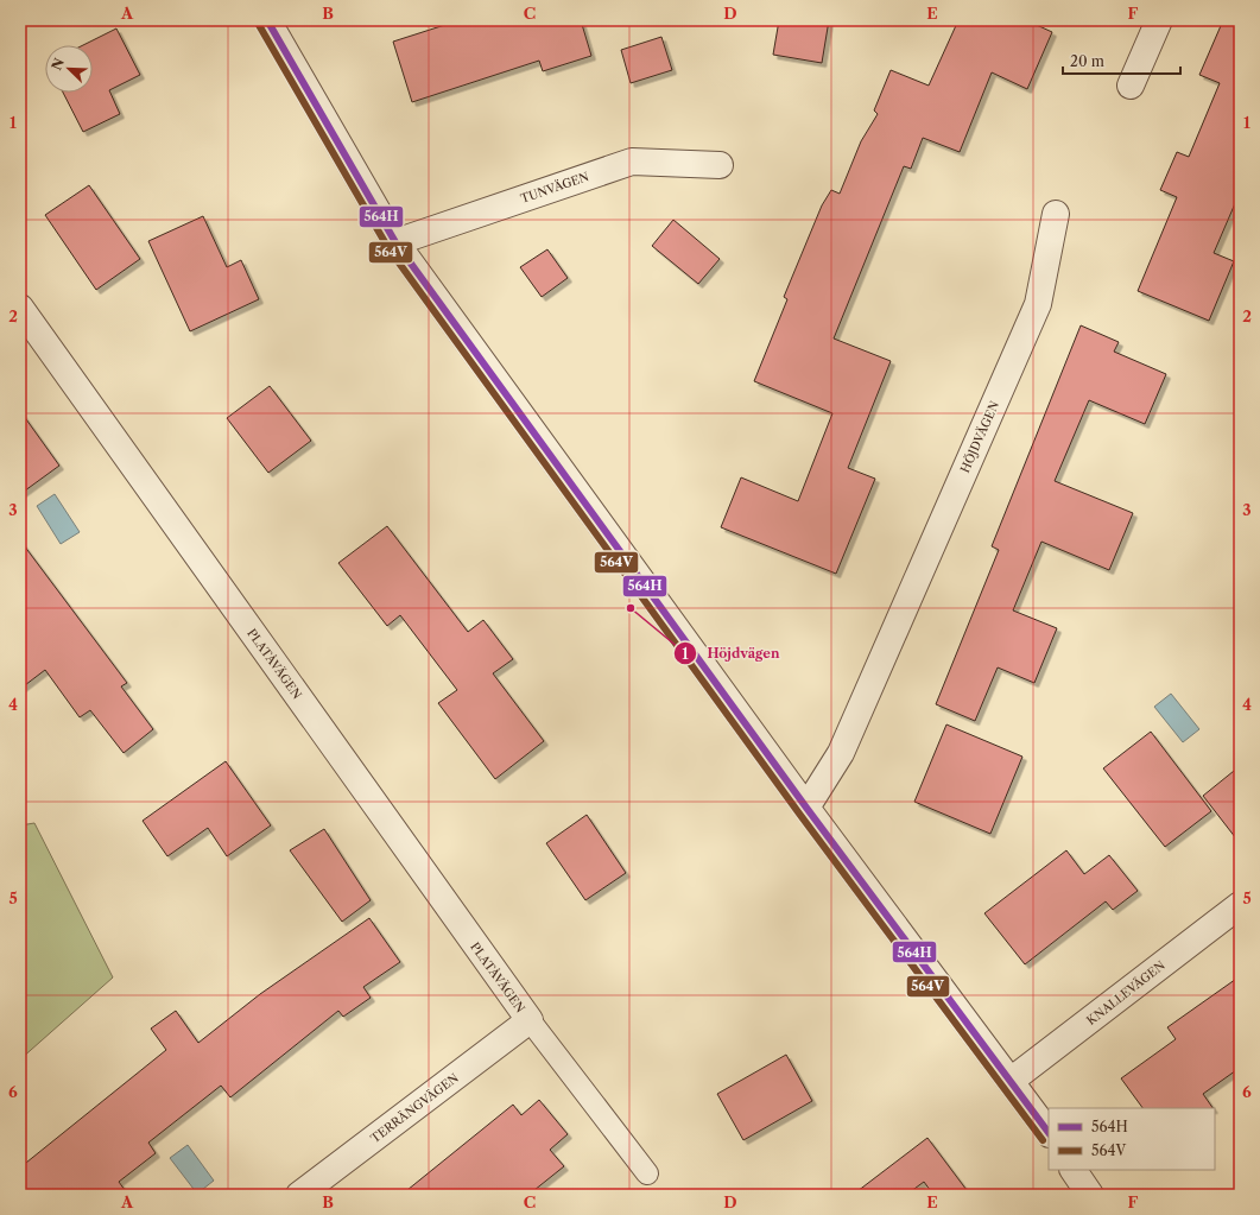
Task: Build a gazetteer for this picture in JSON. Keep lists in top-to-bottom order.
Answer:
{
  "streets": {
    "street": [
      "TUNVÄGEN",
      "HÖJDVÄGEN",
      "PLATÅVÄGEN",
      "KNALLEVÄGEN",
      "TERRÄNGVÄGEN"
    ]
  },
  "crossings": [
    ["PLATÅVÄGEN", "TERRÄNGVÄGEN"]
  ],
  "places": ["Höjdvägen"],
  "lines": ["transit line 564H", "transit line 564V"],
  "legend": ["564H", "564V"],
  "scale_bar": "20 m",
  "north": "top left",
  "grid": {
    "columns": [
      "A",
      "B",
      "C",
      "D",
      "E",
      "F"
    ],
    "rows": [
      "1",
      "2",
      "3",
      "4",
      "5",
      "6"
    ]
  }
}
